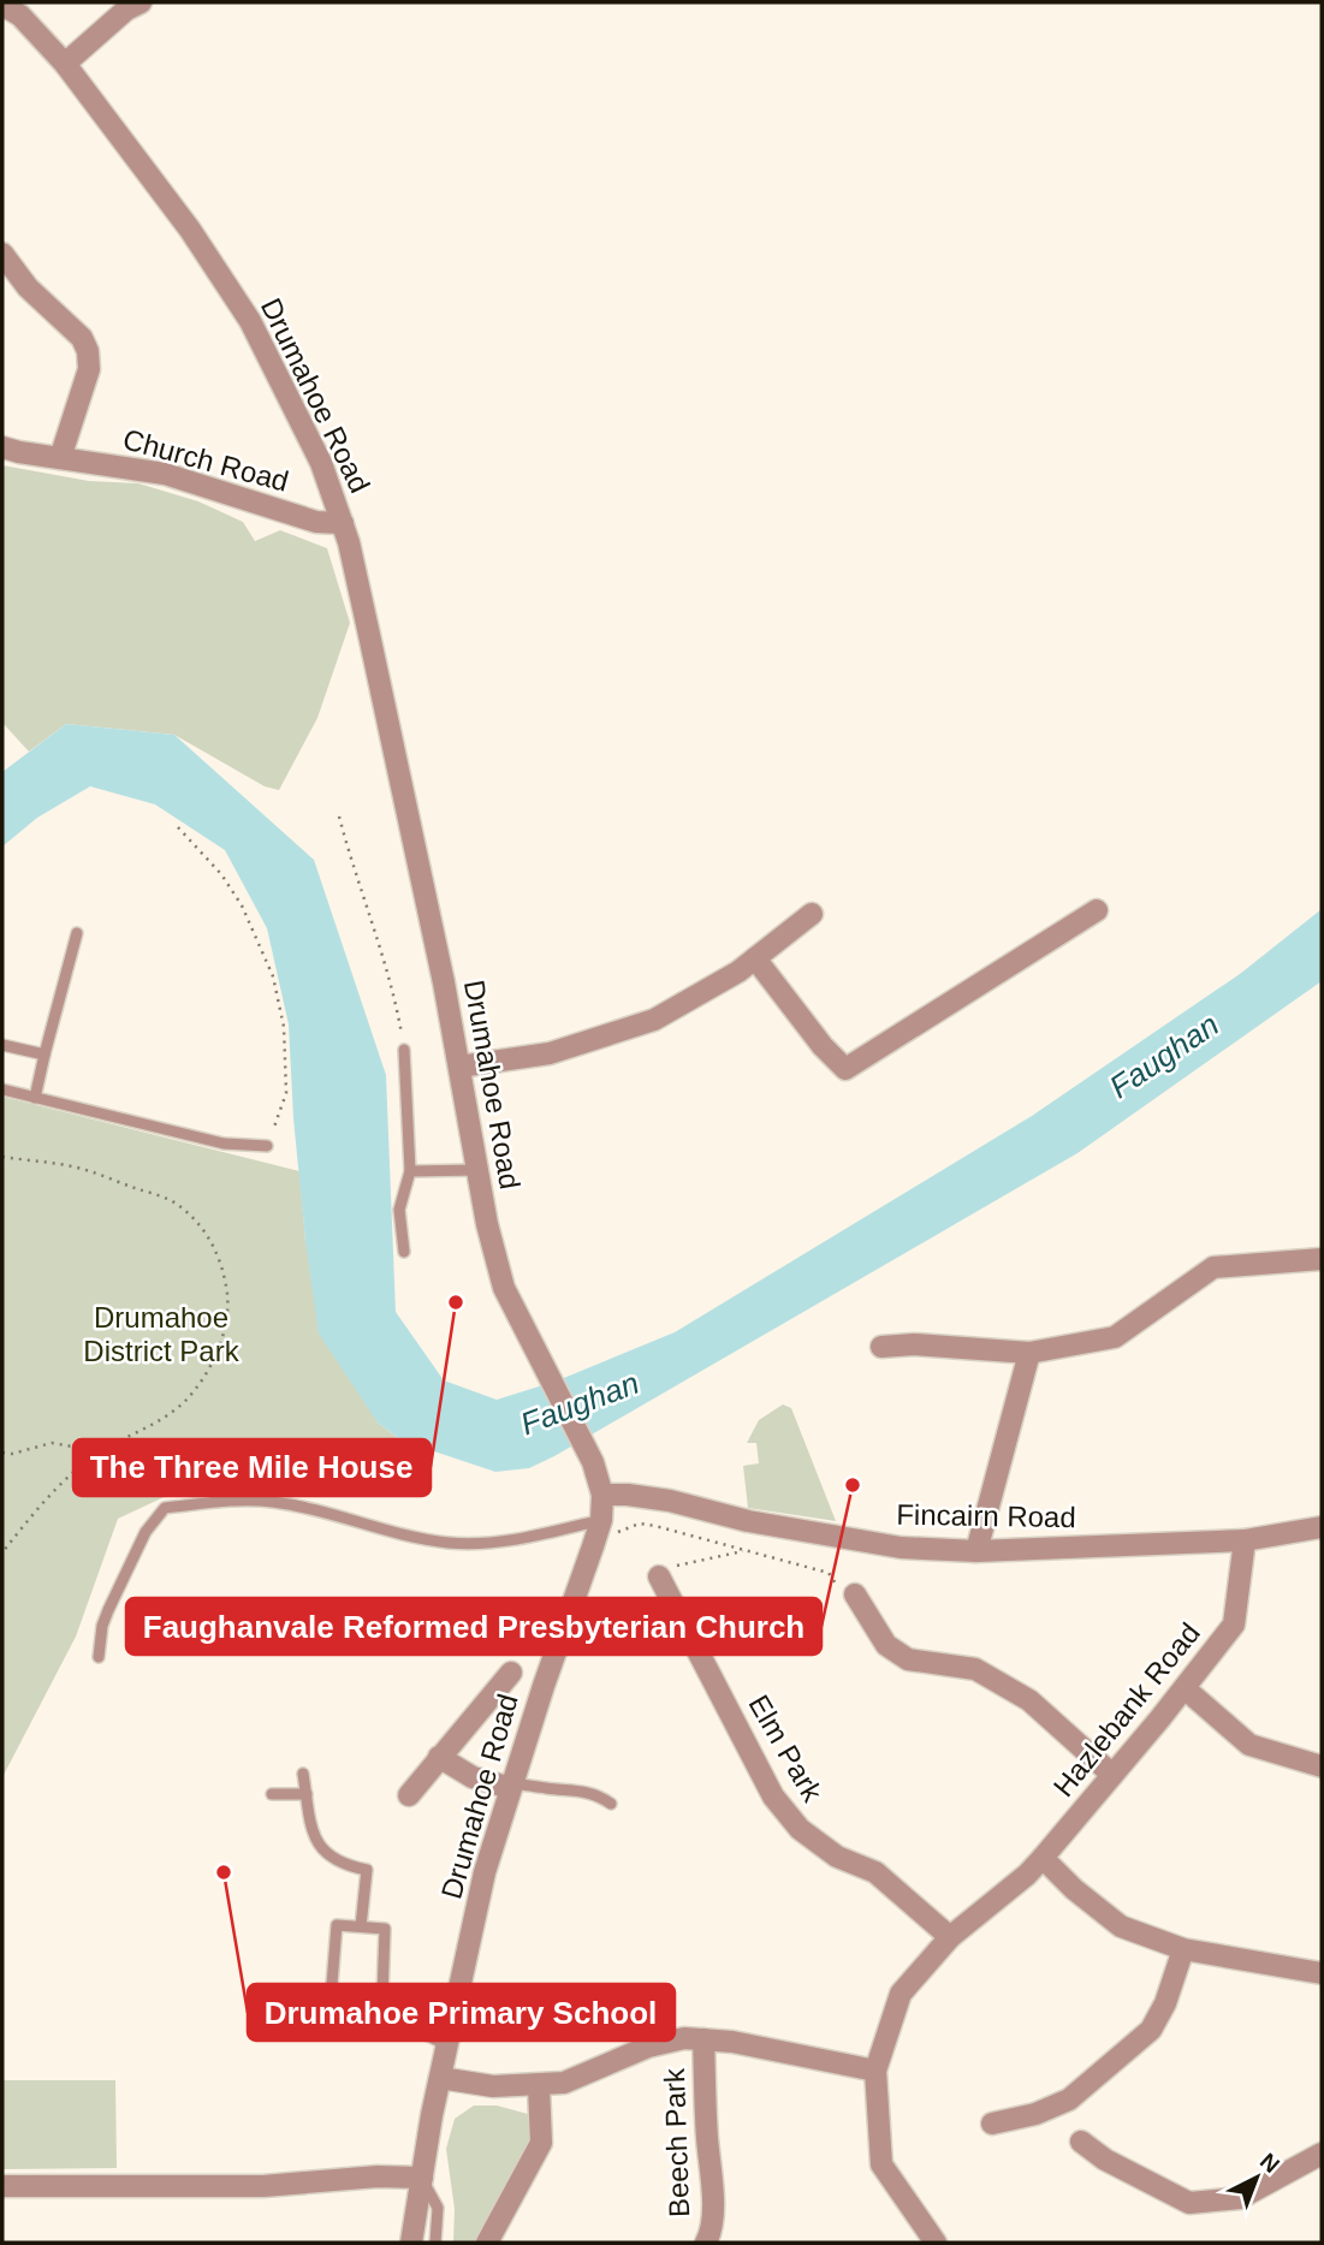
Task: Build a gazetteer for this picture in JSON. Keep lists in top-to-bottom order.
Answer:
{
  "streets": {
    "street": [
      "Drumahoe Road",
      "Church Road",
      "Fincairn Road",
      "Hazlebank Road",
      "Elm Park",
      "Beech Park"
    ]
  },
  "crossings": [
    ["Drumahoe Road", "Church Road"],
    ["Drumahoe Road", "Fincairn Road"],
    ["Fincairn Road", "Hazlebank Road"],
    ["Hazlebank Road", "Elm Park"]
  ],
  "water": ["Faughan"],
  "parks": ["Drumahoe District Park"],
  "places": ["The Three Mile House", "Faughanvale Reformed Presbyterian Church", "Drumahoe Primary School"],
  "north": "top right"
}
